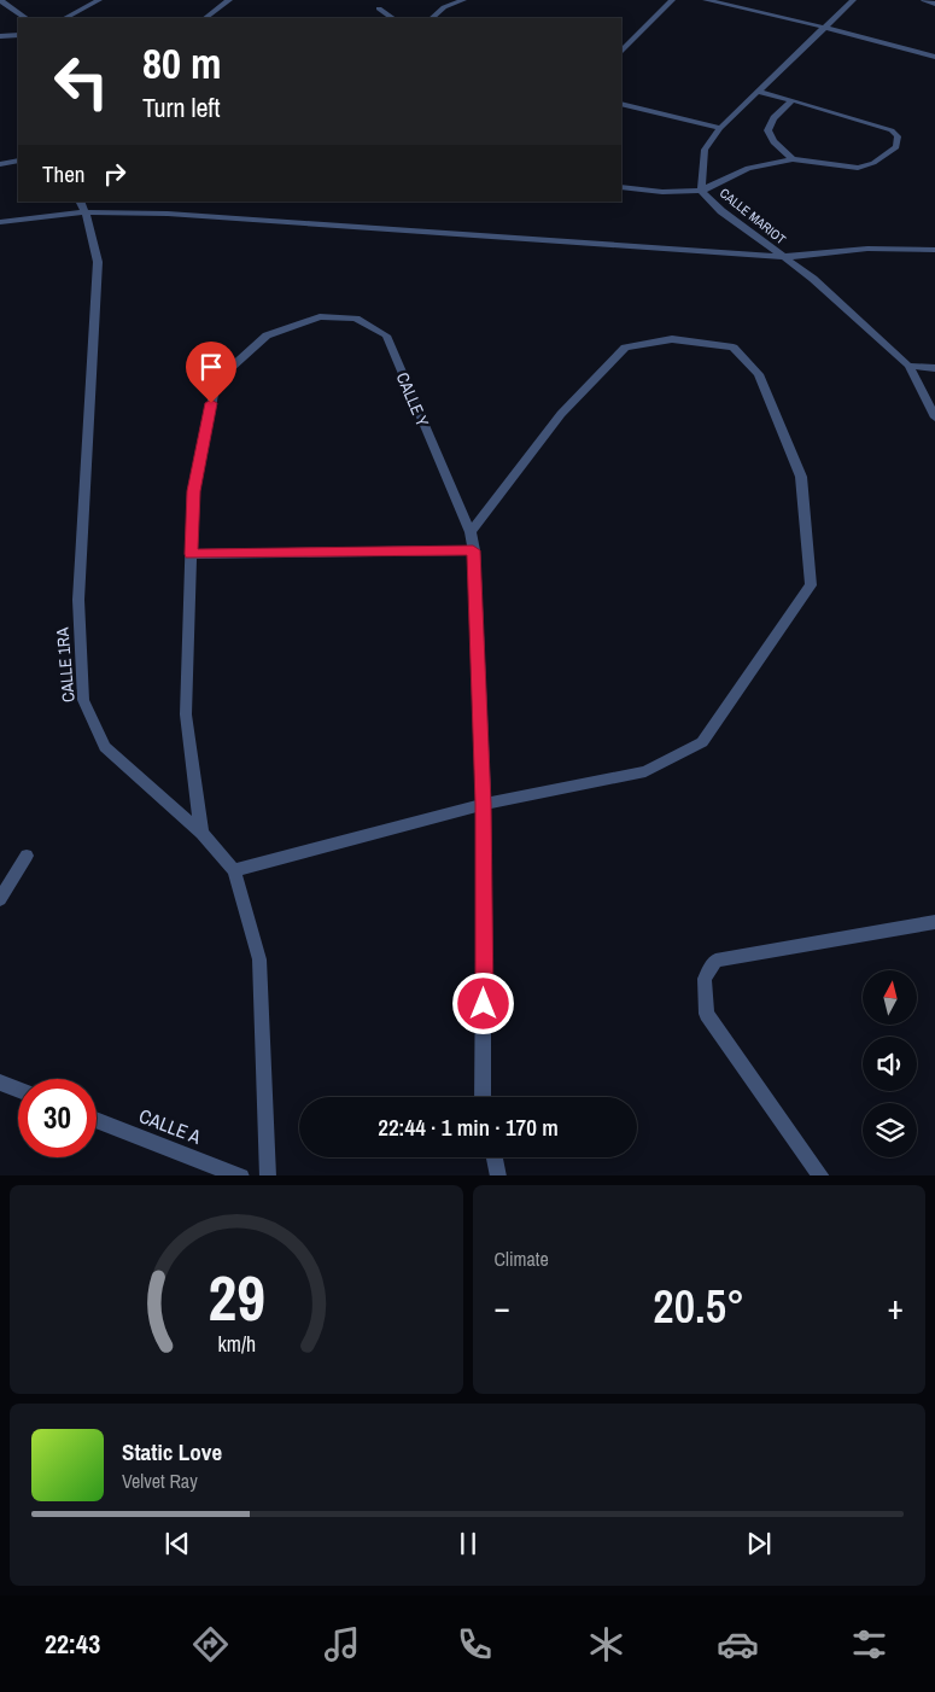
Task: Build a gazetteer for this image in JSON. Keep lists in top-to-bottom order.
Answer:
{
  "streets": {
    "street": [
      "CALLE MARIOT",
      "CALLE Y",
      "CALLE 1RA",
      "CALLE A"
    ]
  },
  "crossings": [
    ["CALLE Y", "CALLE 1RA"]
  ],
  "north": "top",
  "page": {
    "turn": ["80 m", "Turn left"],
    "then": "Then",
    "limit": "30",
    "trip": "22:44 · 1 min · 170 m",
    "tile": "Climate",
    "heat": ["−", "20.5°", "+"],
    "song": ["Static Love", "Velvet Ray"],
    "tabs": "22:43",
    "gauge": ["29", "km/h"]
  }
}
